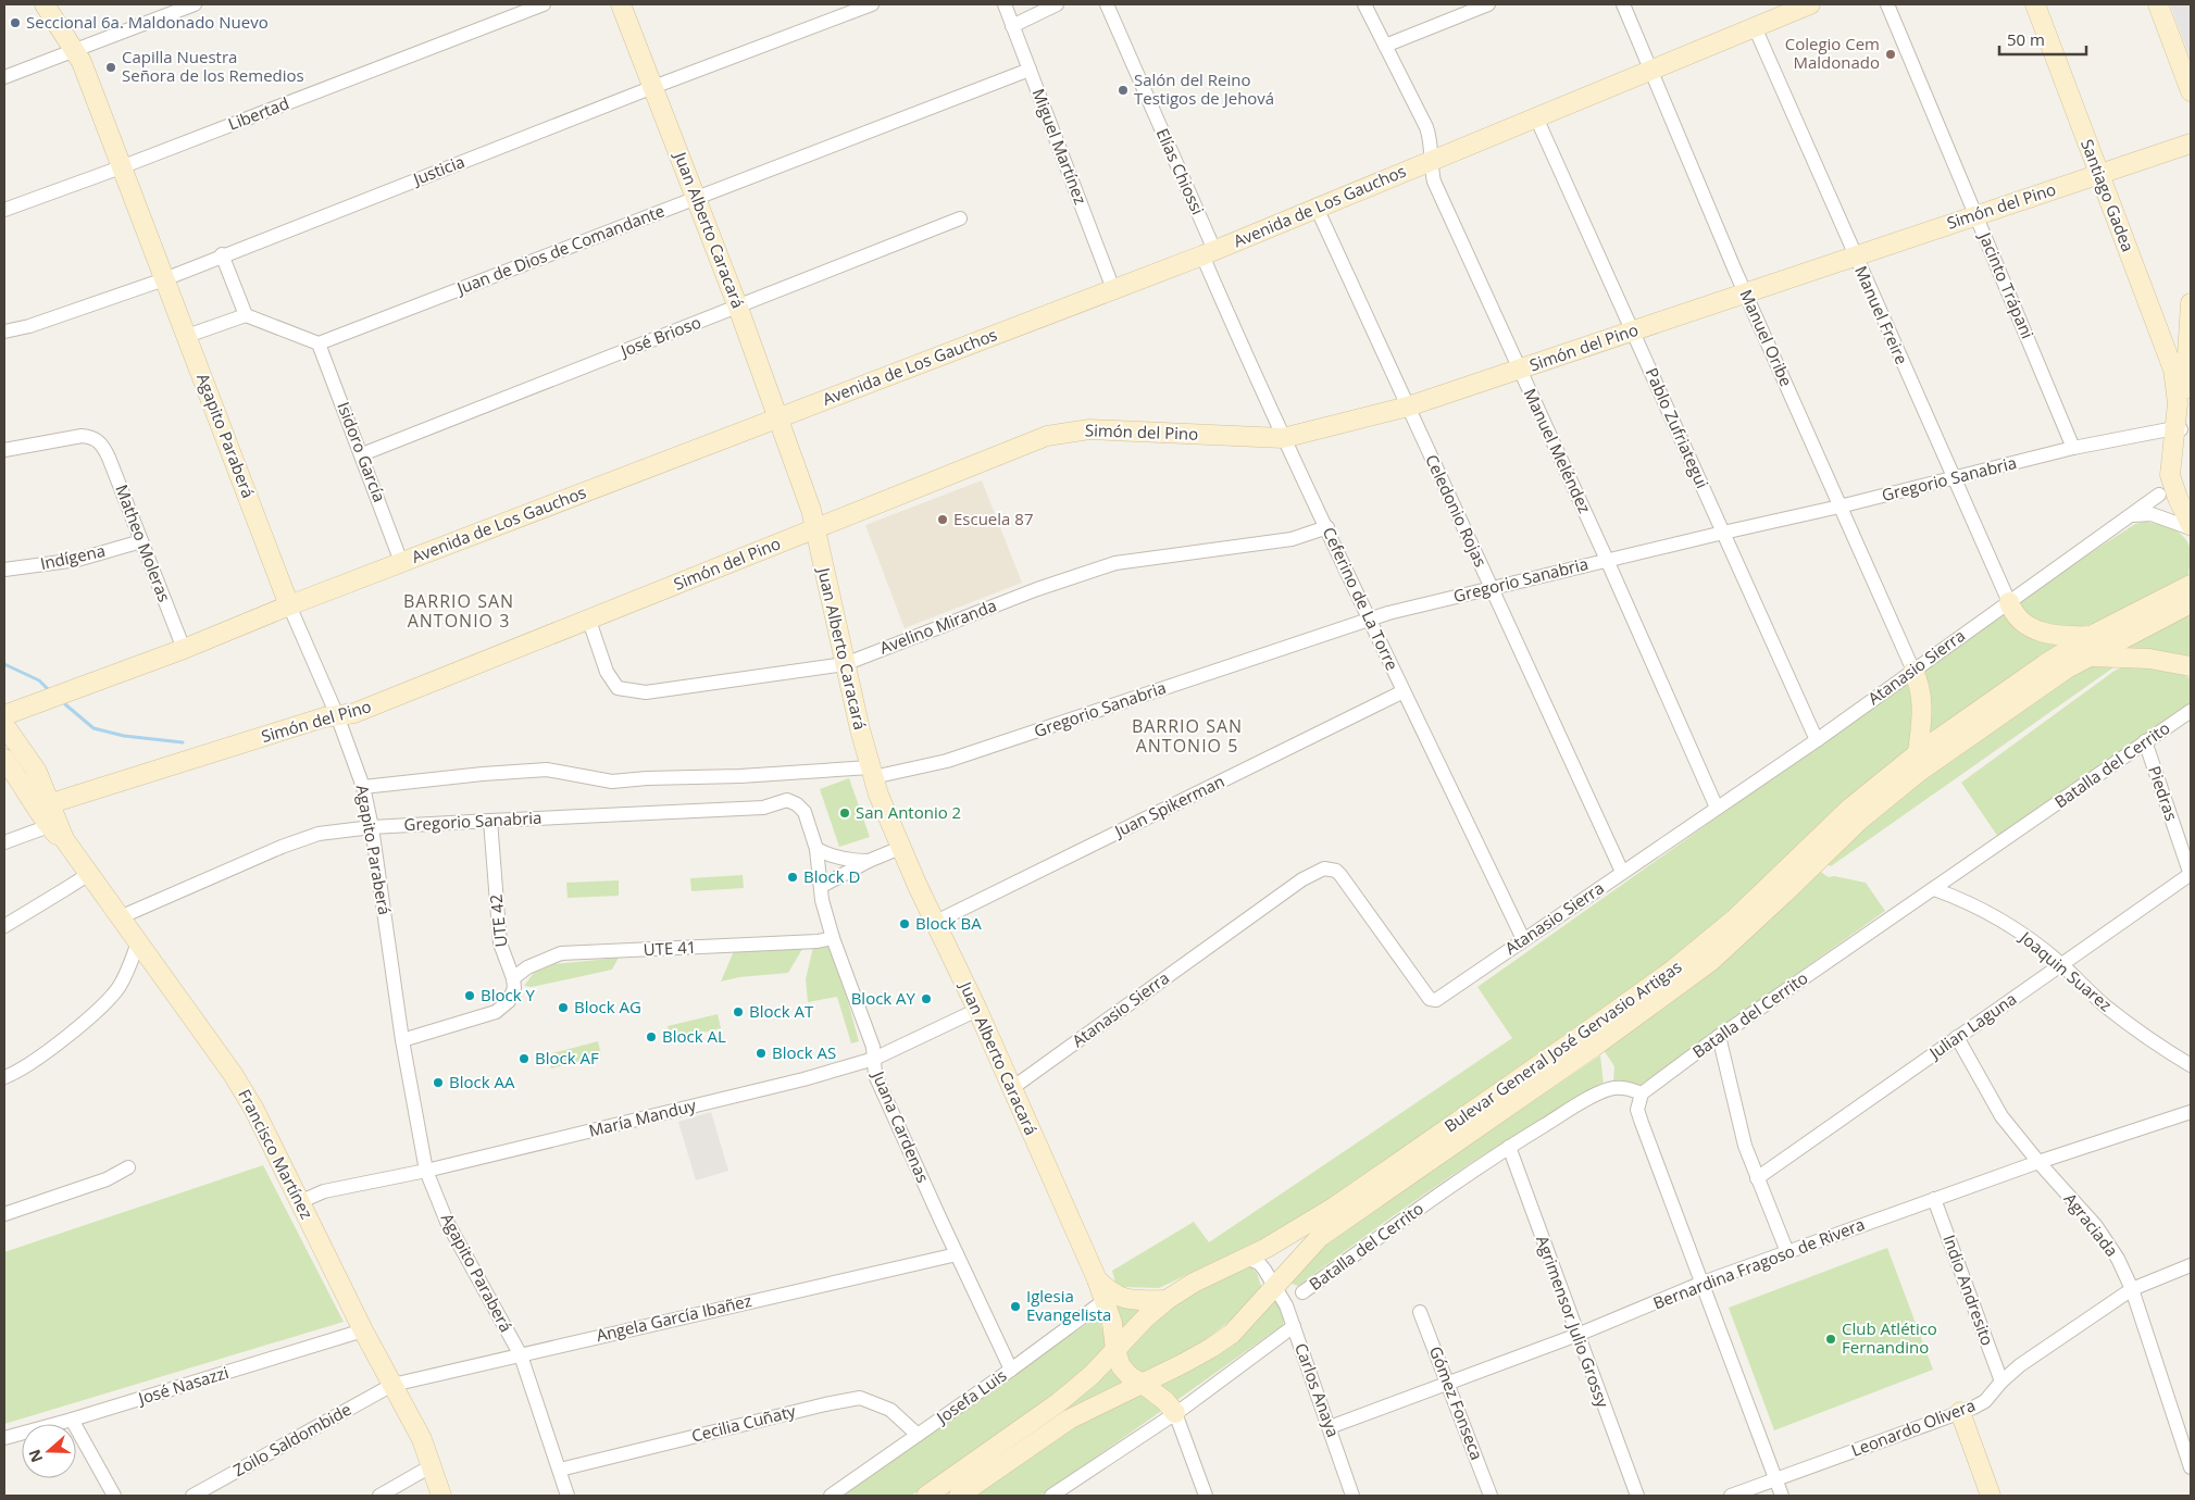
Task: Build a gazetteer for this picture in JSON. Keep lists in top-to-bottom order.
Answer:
{
  "streets": {
    "street": [
      "Libertad",
      "Miguel Martínez",
      "Justicia",
      "Elías Chiossi",
      "Santiago Gadea",
      "Avenida de Los Gauchos",
      "Simón del Pino",
      "Juan Alberto Caracará",
      "Juan de Dios de Comandante",
      "Jacinto Trápani",
      "Manuel Freire",
      "José Brioso",
      "Manuel Oribe",
      "Pablo Zufriategui",
      "Agapito Paraberá",
      "Manuel Meléndez",
      "Isidoro García",
      "Gregorio Sanabria",
      "Celedonio Rojas",
      "Matheo Moleras",
      "Indígena",
      "Ceferino de La Torre",
      "Avelino Miranda",
      "Atanasio Sierra",
      "Batalla del Cerrito",
      "Piedras",
      "Juan Spikerman",
      "UTE 42",
      "UTE 41",
      "Joaquin Suarez",
      "Julian Laguna",
      "Bulevar General José Gervasio Artigas",
      "María Manduy",
      "Juana Cardenas",
      "Francisco Martínez",
      "Agraciada",
      "Bernardina Fragoso de Rivera",
      "Indio Andresito",
      "Angela García Ibañez",
      "Agrimensor Julio Grossy",
      "José Nasazzi",
      "Carlos Anaya",
      "Josefa Luis",
      "Gómez Fonseca",
      "Cecilia Cuñaty",
      "Leonardo Olivera",
      "Zoilo Saldombide"
    ]
  },
  "crossings": [
    ["Libertad", "Agapito Paraberá"],
    ["Miguel Martínez", "Avenida de Los Gauchos"],
    ["Miguel Martínez", "Juan de Dios de Comandante"],
    ["Justicia", "Juan Alberto Caracará"],
    ["Justicia", "Agapito Paraberá"],
    ["Elías Chiossi", "Avenida de Los Gauchos"],
    ["Elías Chiossi", "Ceferino de La Torre"],
    ["Santiago Gadea", "Simón del Pino"],
    ["Santiago Gadea", "Gregorio Sanabria"],
    ["Avenida de Los Gauchos", "Juan Alberto Caracará"],
    ["Avenida de Los Gauchos", "Manuel Freire"],
    ["Avenida de Los Gauchos", "Manuel Oribe"],
    ["Avenida de Los Gauchos", "Pablo Zufriategui"],
    ["Avenida de Los Gauchos", "Agapito Paraberá"],
    ["Avenida de Los Gauchos", "Manuel Meléndez"],
    ["Avenida de Los Gauchos", "Isidoro García"],
    ["Avenida de Los Gauchos", "Celedonio Rojas"],
    ["Avenida de Los Gauchos", "Matheo Moleras"],
    ["Avenida de Los Gauchos", "Ceferino de La Torre"],
    ["Simón del Pino", "Juan Alberto Caracará"],
    ["Simón del Pino", "Jacinto Trápani"],
    ["Simón del Pino", "Manuel Freire"],
    ["Simón del Pino", "Manuel Oribe"],
    ["Simón del Pino", "Pablo Zufriategui"],
    ["Simón del Pino", "Agapito Paraberá"],
    ["Simón del Pino", "Manuel Meléndez"],
    ["Simón del Pino", "Celedonio Rojas"],
    ["Simón del Pino", "Ceferino de La Torre"],
    ["Simón del Pino", "Avelino Miranda"],
    ["Simón del Pino", "Francisco Martínez"],
    ["Juan Alberto Caracará", "Juan de Dios de Comandante"],
    ["Juan Alberto Caracará", "José Brioso"],
    ["Juan Alberto Caracará", "Gregorio Sanabria"],
    ["Juan Alberto Caracará", "Avelino Miranda"],
    ["Juan Alberto Caracará", "Atanasio Sierra"],
    ["Juan Alberto Caracará", "Juan Spikerman"],
    ["Juan Alberto Caracará", "María Manduy"],
    ["Juan Alberto Caracará", "Josefa Luis"],
    ["Juan de Dios de Comandante", "Isidoro García"],
    ["Jacinto Trápani", "Gregorio Sanabria"],
    ["Manuel Freire", "Gregorio Sanabria"],
    ["Manuel Freire", "Atanasio Sierra"],
    ["José Brioso", "Isidoro García"],
    ["Manuel Oribe", "Gregorio Sanabria"],
    ["Manuel Oribe", "Atanasio Sierra"],
    ["Pablo Zufriategui", "Gregorio Sanabria"],
    ["Pablo Zufriategui", "Atanasio Sierra"],
    ["Agapito Paraberá", "Gregorio Sanabria"],
    ["Agapito Paraberá", "María Manduy"],
    ["Agapito Paraberá", "Angela García Ibañez"],
    ["Agapito Paraberá", "Cecilia Cuñaty"],
    ["Manuel Meléndez", "Gregorio Sanabria"],
    ["Manuel Meléndez", "Atanasio Sierra"],
    ["Gregorio Sanabria", "Celedonio Rojas"],
    ["Gregorio Sanabria", "Ceferino de La Torre"],
    ["Gregorio Sanabria", "UTE 42"],
    ["Gregorio Sanabria", "Juana Cardenas"],
    ["Gregorio Sanabria", "Francisco Martínez"],
    ["Celedonio Rojas", "Atanasio Sierra"],
    ["Matheo Moleras", "Indígena"],
    ["Ceferino de La Torre", "Avelino Miranda"],
    ["Ceferino de La Torre", "Atanasio Sierra"],
    ["Ceferino de La Torre", "Juan Spikerman"],
    ["Batalla del Cerrito", "Piedras"],
    ["Batalla del Cerrito", "Joaquin Suarez"],
    ["Batalla del Cerrito", "Agrimensor Julio Grossy"],
    ["Piedras", "Julian Laguna"],
    ["UTE 42", "UTE 41"],
    ["UTE 41", "Juana Cardenas"],
    ["Joaquin Suarez", "Julian Laguna"],
    ["Julian Laguna", "Agraciada"],
    ["Bulevar General José Gervasio Artigas", "Carlos Anaya"],
    ["María Manduy", "Juana Cardenas"],
    ["María Manduy", "Francisco Martínez"],
    ["Juana Cardenas", "Angela García Ibañez"],
    ["Juana Cardenas", "Josefa Luis"],
    ["Francisco Martínez", "Angela García Ibañez"],
    ["Francisco Martínez", "José Nasazzi"],
    ["Francisco Martínez", "Zoilo Saldombide"],
    ["Agraciada", "Bernardina Fragoso de Rivera"],
    ["Agraciada", "Leonardo Olivera"],
    ["Bernardina Fragoso de Rivera", "Indio Andresito"],
    ["Bernardina Fragoso de Rivera", "Agrimensor Julio Grossy"],
    ["Bernardina Fragoso de Rivera", "Carlos Anaya"],
    ["Bernardina Fragoso de Rivera", "Gómez Fonseca"],
    ["Indio Andresito", "Leonardo Olivera"],
    ["Angela García Ibañez", "Zoilo Saldombide"],
    ["Josefa Luis", "Cecilia Cuñaty"]
  ],
  "districts": ["BARRIO SAN ANTONIO 3", "BARRIO SAN ANTONIO 5"],
  "places": [
    "Seccional 6a. Maldonado Nuevo",
    "Colegio Cem Maldonado",
    "Capilla Nuestra Señora de los Remedios",
    "Salón del Reino Testigos de Jehová",
    "Escuela 87",
    "San Antonio 2",
    "Block D",
    "Block BA",
    "Block Y",
    "Block AY",
    "Block AG",
    "Block AT",
    "Block AL",
    "Block AS",
    "Block AF",
    "Block AA",
    "Iglesia Evangelista",
    "Club Atlético Fernandino"
  ],
  "scale_bar": "50 m",
  "north": "left"
}
